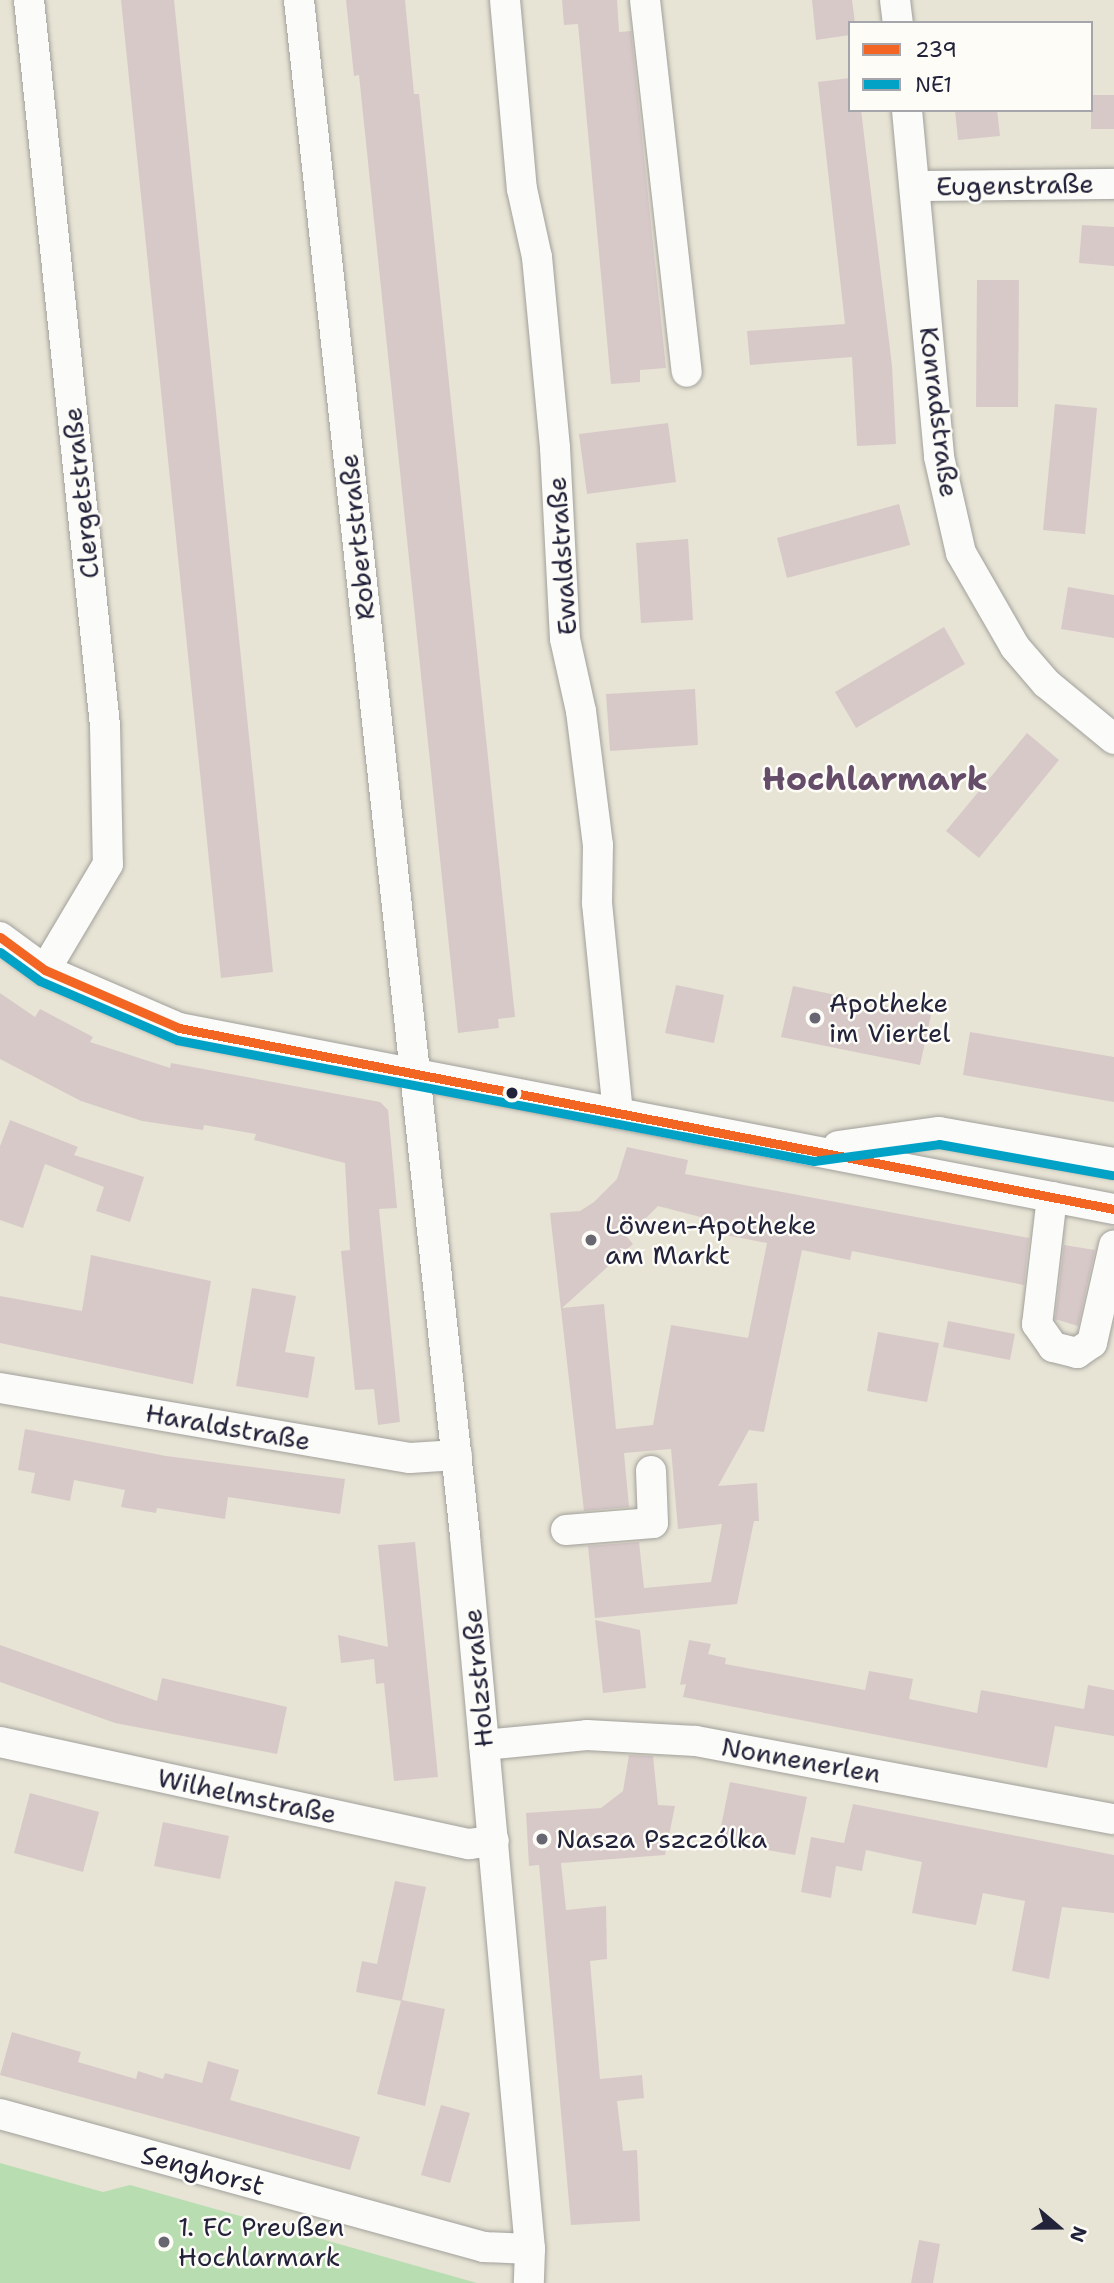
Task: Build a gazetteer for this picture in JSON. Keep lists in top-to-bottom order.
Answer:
{
  "streets": {
    "street": [
      "Eugenstraße",
      "Konradstraße",
      "Clergetstraße",
      "Robertstraße",
      "Ewaldstraße",
      "Haraldstraße",
      "Holzstraße",
      "Nonnenerlen",
      "Wilhelmstraße",
      "Senghorst"
    ]
  },
  "crossings": [
    ["Eugenstraße", "Konradstraße"],
    ["Robertstraße", "Holzstraße"],
    ["Haraldstraße", "Holzstraße"],
    ["Holzstraße", "Nonnenerlen"],
    ["Holzstraße", "Wilhelmstraße"],
    ["Holzstraße", "Senghorst"]
  ],
  "districts": ["Hochlarmark"],
  "places": [
    "Apotheke im Viertel",
    "Löwen-Apotheke am Markt",
    "Nasza Pszczólka",
    "1. FC Preußen Hochlarmark"
  ],
  "lines": ["transit line 239", "transit line NE1"],
  "legend": ["239", "NE1"],
  "north": "right"
}
